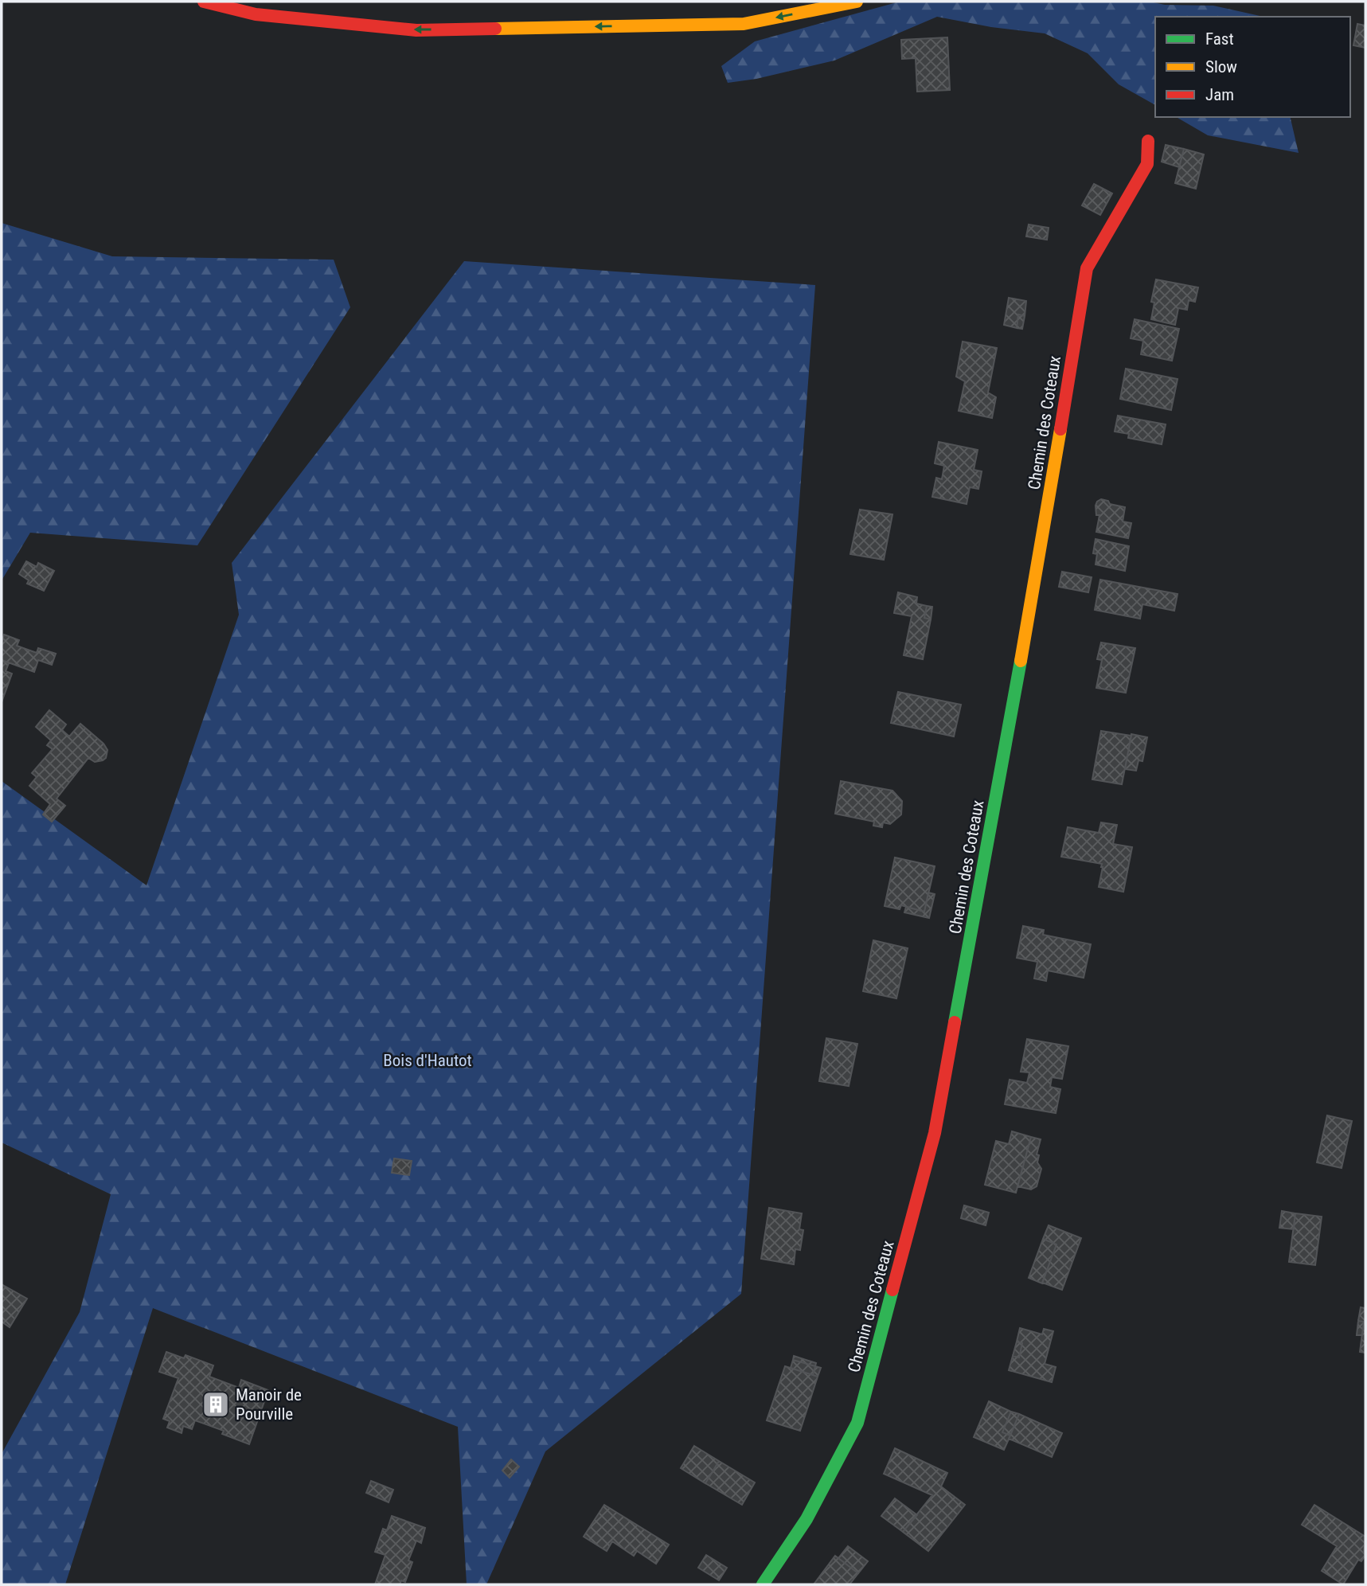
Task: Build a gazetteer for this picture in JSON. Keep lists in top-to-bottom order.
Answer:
{
  "streets": {
    "street": ["Chemin des Coteaux"]
  },
  "parks": ["Bois d'Hautot"],
  "places": {
    "building": ["Manoir de Pourville"]
  },
  "legend": ["Fast", "Slow", "Jam"]
}
